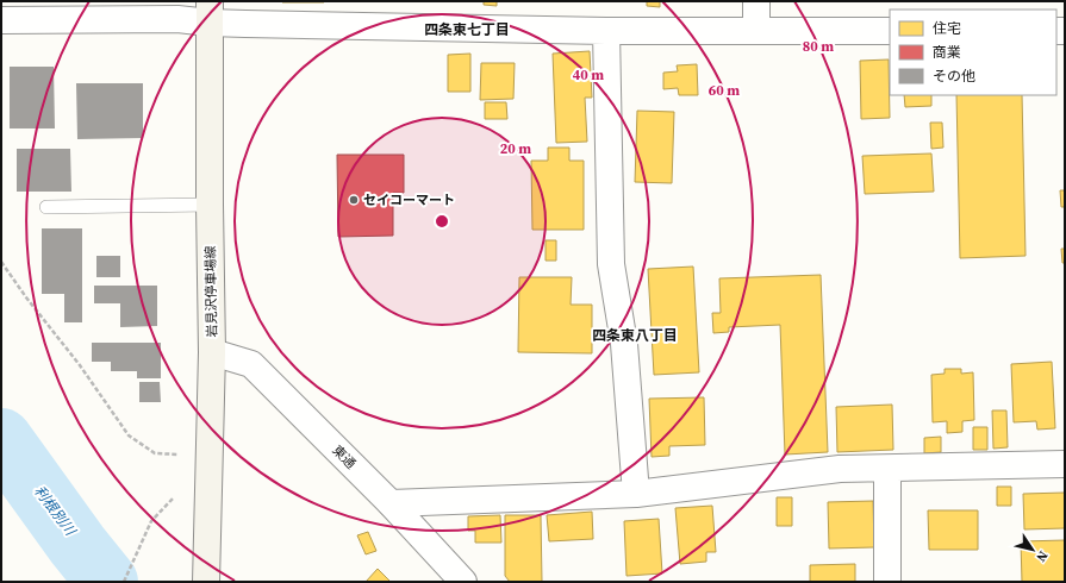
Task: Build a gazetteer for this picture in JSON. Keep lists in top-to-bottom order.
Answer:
{
  "streets": {
    "main road": ["岩見沢停車場線"],
    "street": ["東通"]
  },
  "crossings": [
    ["岩見沢停車場線", "東通"]
  ],
  "districts": ["四条東七丁目", "四条東八丁目"],
  "water": ["利根別川"],
  "places": ["セイコーマート"],
  "legend": ["住宅", "商業", "その他"],
  "north": "bottom right",
  "rings": [
    "80 m",
    "40 m",
    "60 m",
    "20 m"
  ]
}
